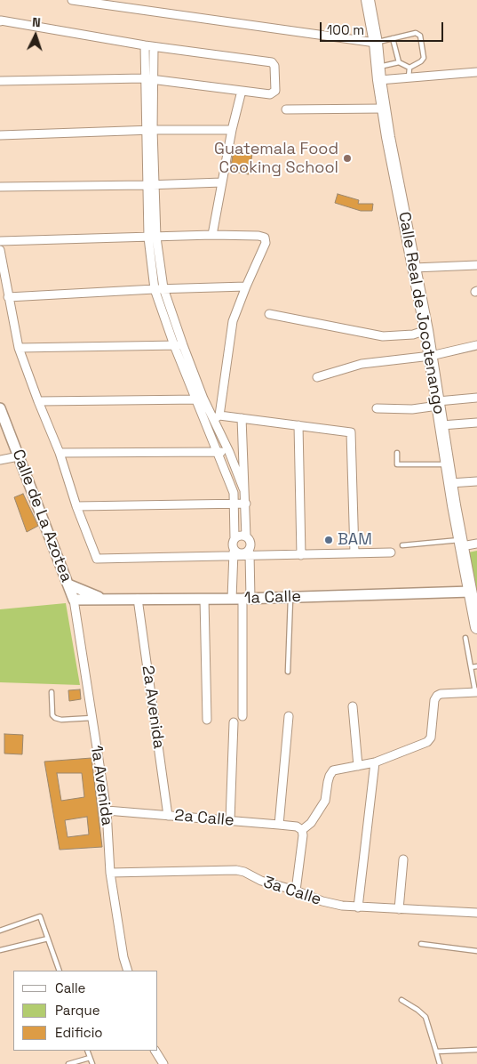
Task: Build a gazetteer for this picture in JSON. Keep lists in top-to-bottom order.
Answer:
{
  "streets": {
    "main road": ["Calle Real de Jocotenango"],
    "street": [
      "Calle de La Azotea",
      "1a Calle",
      "2a Avenida",
      "1a Avenida",
      "2a Calle",
      "3a Calle"
    ]
  },
  "crossings": [
    ["Calle Real de Jocotenango", "1a Calle"],
    ["Calle de La Azotea", "1a Calle"],
    ["Calle de La Azotea", "1a Avenida"],
    ["1a Calle", "2a Avenida"],
    ["1a Calle", "1a Avenida"],
    ["2a Avenida", "2a Calle"],
    ["1a Avenida", "2a Calle"],
    ["1a Avenida", "3a Calle"]
  ],
  "places": ["Guatemala Food Cooking School", "BAM"],
  "legend": ["Calle", "Parque", "Edificio"],
  "scale_bar": "100 m",
  "north": "top"
}
